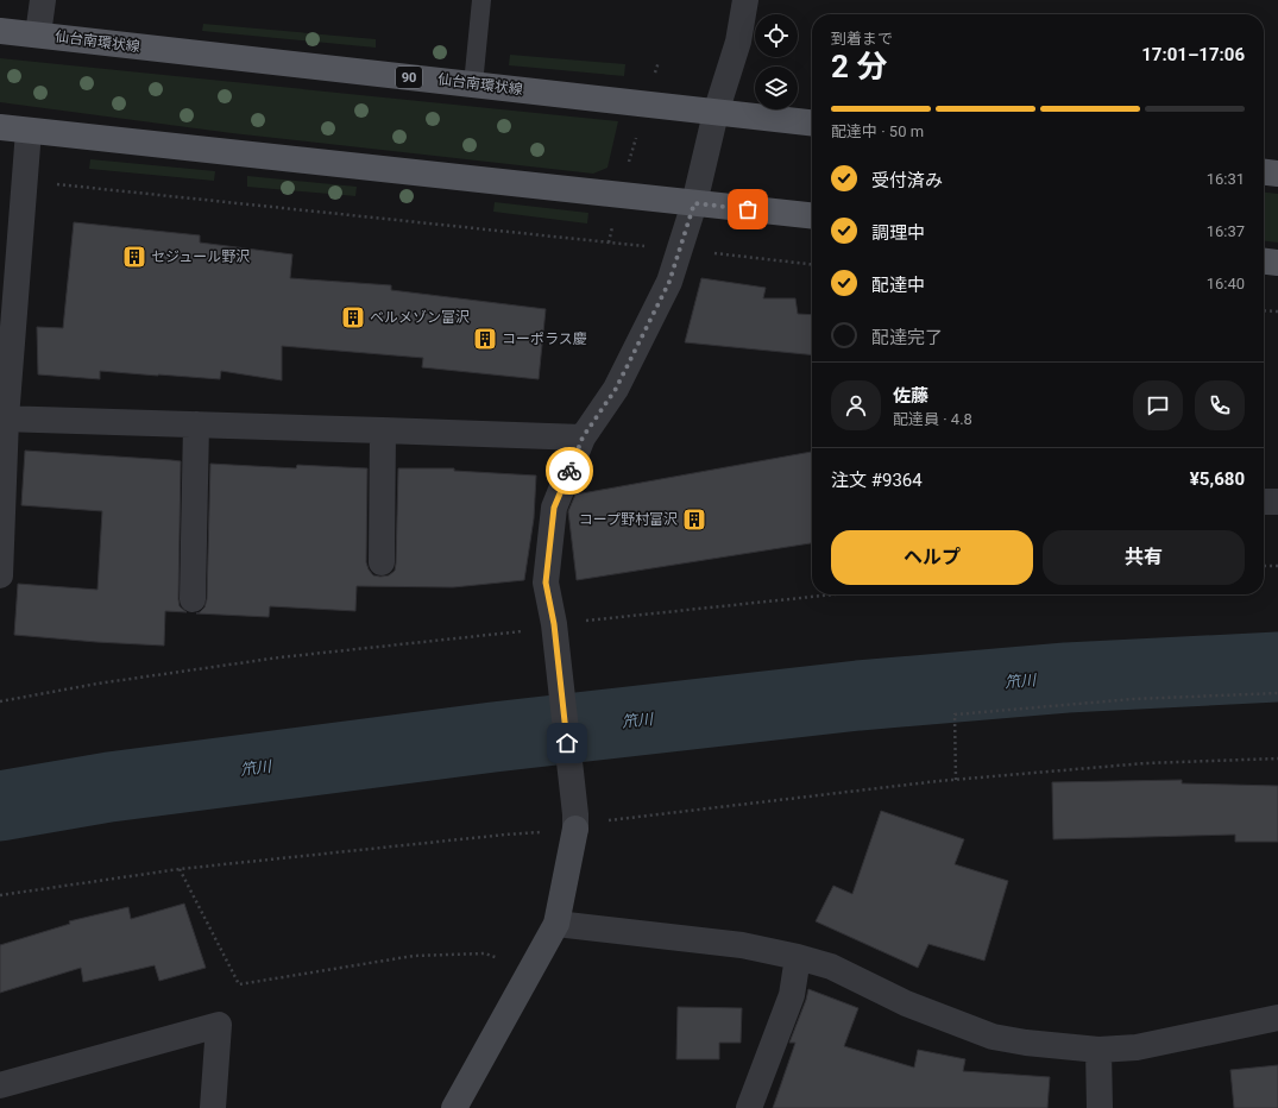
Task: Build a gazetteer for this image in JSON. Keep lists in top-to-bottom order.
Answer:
{
  "streets": {
    "main road": ["仙台南環状線", "90"]
  },
  "water": ["笊川"],
  "places": {
    "building": [
      "セジュール野沢",
      "ベルメゾン富沢",
      "コーポラス慶",
      "コープ野村富沢"
    ]
  },
  "page": {
    "heading": ["2 分", "到着まで", "17:01–17:06"],
    "panel": [
      "佐藤",
      "配達員 · 4.8",
      "注文 #9364",
      "¥5,680"
    ],
    "bar": "配達中 · 50 m",
    "list": [
      ["受付済み", "16:31"],
      ["調理中", "16:37"],
      ["配達中", "16:40"],
      "配達完了"
    ],
    "buttons": ["ヘルプ", "共有"]
  }
}
